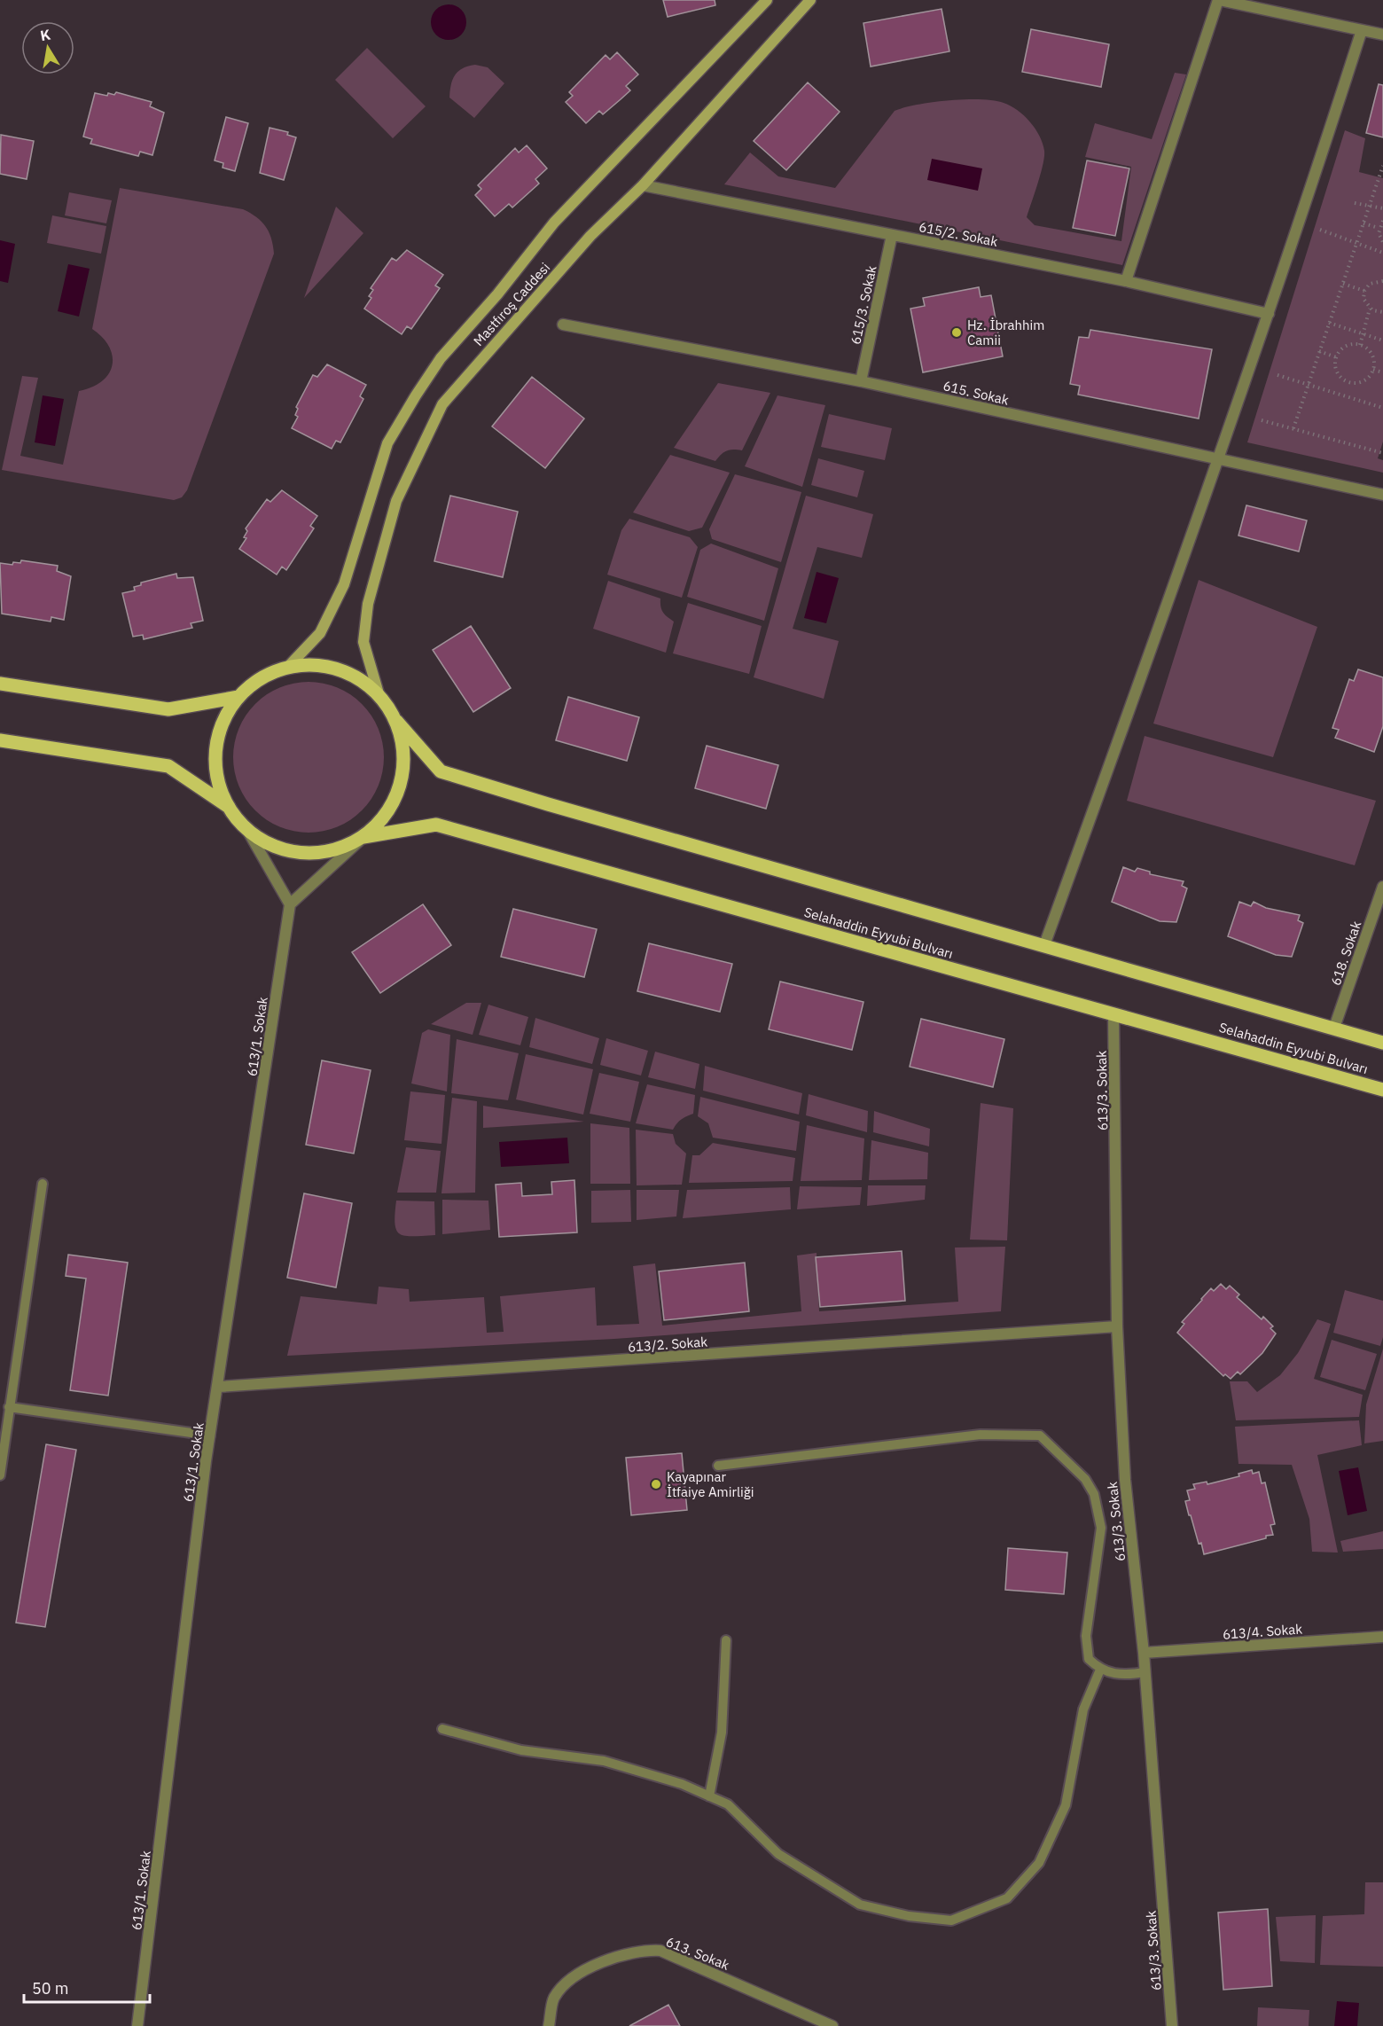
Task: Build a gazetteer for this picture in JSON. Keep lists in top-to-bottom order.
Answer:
{
  "streets": {
    "main road": ["Mastfıroş Caddesi", "Selahaddin Eyyubi Bulvarı"],
    "street": [
      "615/2. Sokak",
      "615/3. Sokak",
      "615. Sokak",
      "618. Sokak",
      "613/1. Sokak",
      "613/3. Sokak",
      "613/2. Sokak",
      "613/4. Sokak",
      "613. Sokak"
    ]
  },
  "crossings": [
    ["615/2. Sokak", "Mastfıroş Caddesi"],
    ["615/2. Sokak", "615/3. Sokak"],
    ["Mastfıroş Caddesi", "Selahaddin Eyyubi Bulvarı"],
    ["615/3. Sokak", "615. Sokak"],
    ["Selahaddin Eyyubi Bulvarı", "613/3. Sokak"],
    ["613/1. Sokak", "613/2. Sokak"],
    ["613/3. Sokak", "613/2. Sokak"],
    ["613/3. Sokak", "613/4. Sokak"]
  ],
  "places": ["Hz. İbrahhim Camii", "Kayapınar İtfaiye Amirliği"],
  "scale_bar": "50 m",
  "north": "top"
}
